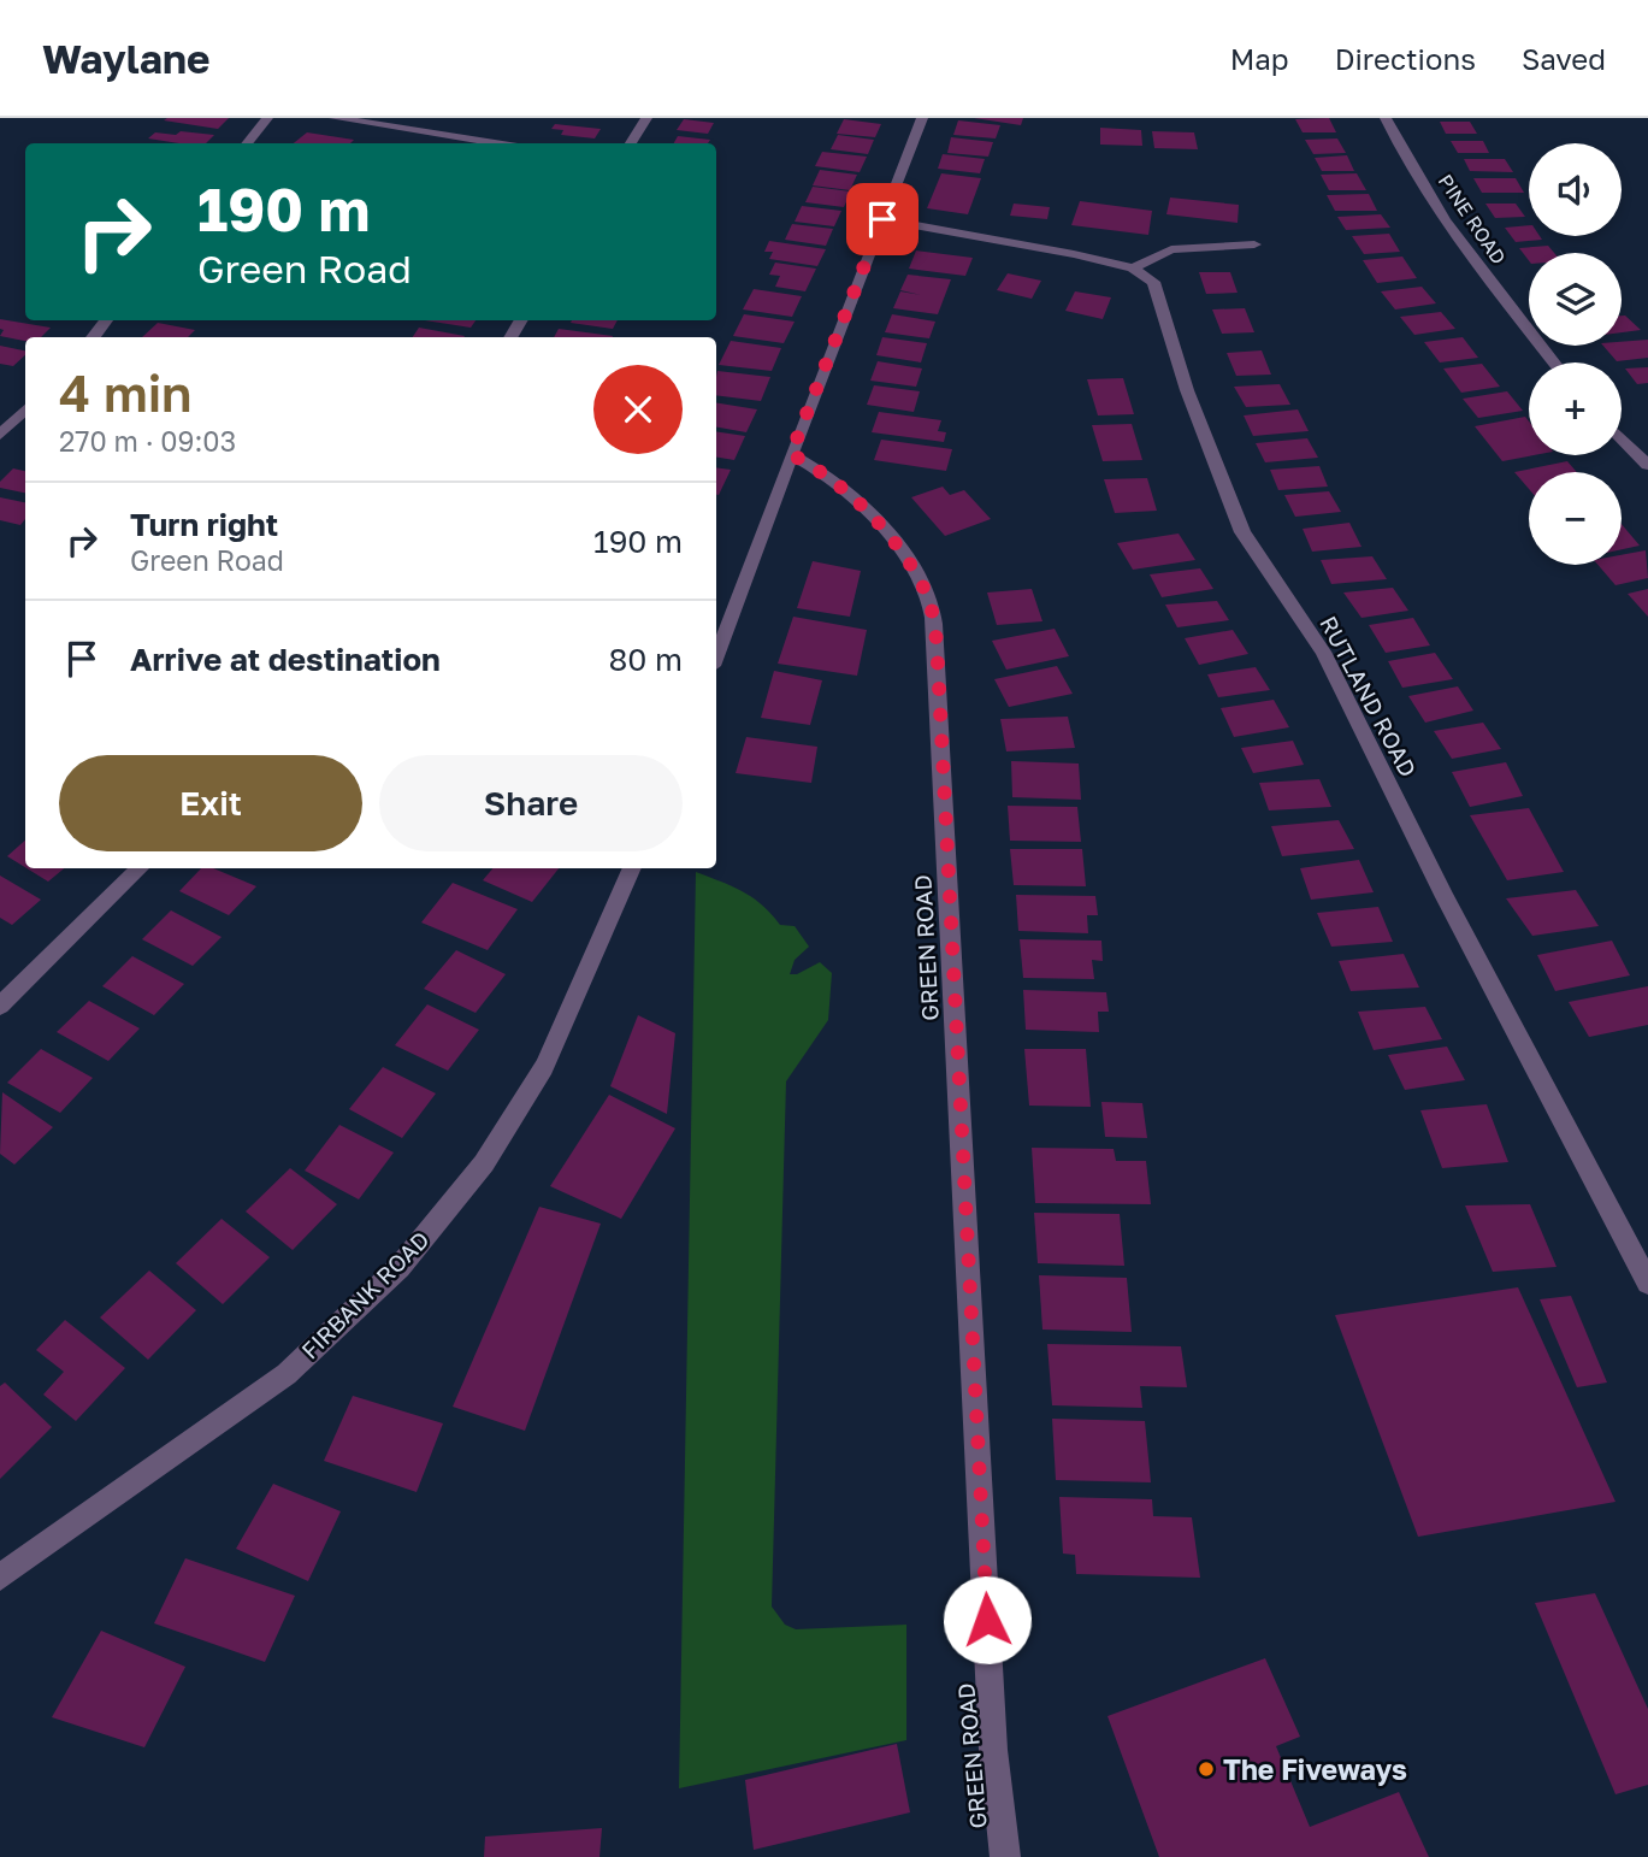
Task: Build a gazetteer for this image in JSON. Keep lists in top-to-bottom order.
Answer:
{
  "streets": {
    "street": [
      "PINE ROAD",
      "RUTLAND ROAD",
      "GREEN ROAD",
      "FIRBANK ROAD"
    ]
  },
  "places": ["The Fiveways"],
  "page": {
    "header": "Waylane",
    "nav": ["Map", "Directions", "Saved"],
    "map_buttons": ["+", "−"],
    "turn": ["190 m", "Green Road"],
    "heading": ["4 min", "270 m · 09:03"],
    "list": [
      {
        "name": "Turn right",
        "note": "Green Road",
        "value": "190 m"
      },
      {
        "name": "Arrive at destination",
        "value": "80 m"
      }
    ],
    "buttons": ["Exit", "Share"]
  }
}
